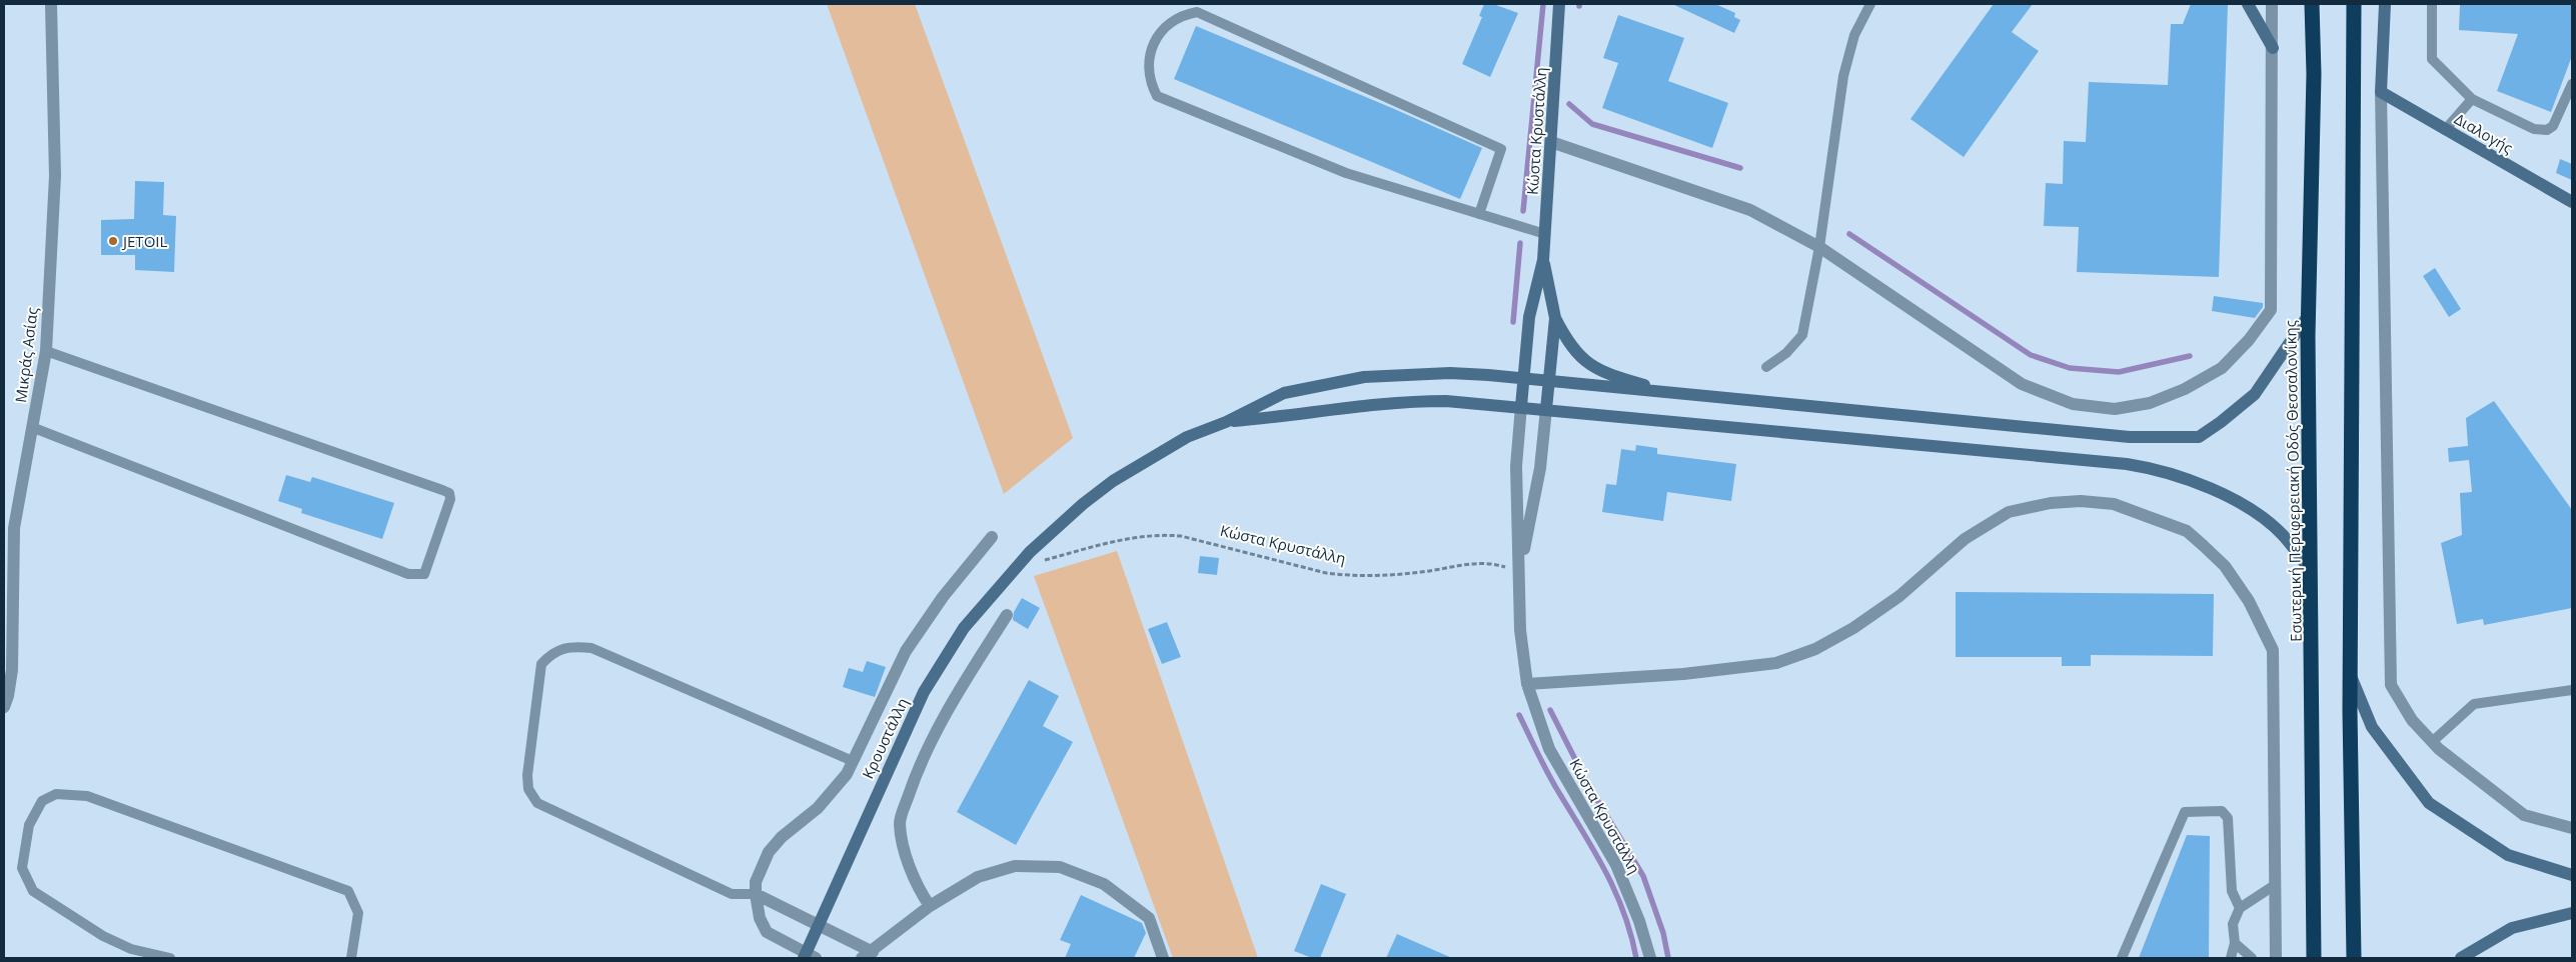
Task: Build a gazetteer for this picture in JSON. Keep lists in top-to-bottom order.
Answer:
{
  "streets": {
    "highway": ["Εσωτερική Περιφερειακή Οδός Θεσσαλονίκης"],
    "street": [
      "Κώστα Κρυστάλλη",
      "Διαλογής",
      "Μικράς Ασίας",
      "Κρουστάλλη"
    ]
  },
  "places": ["JETOIL"]
}
